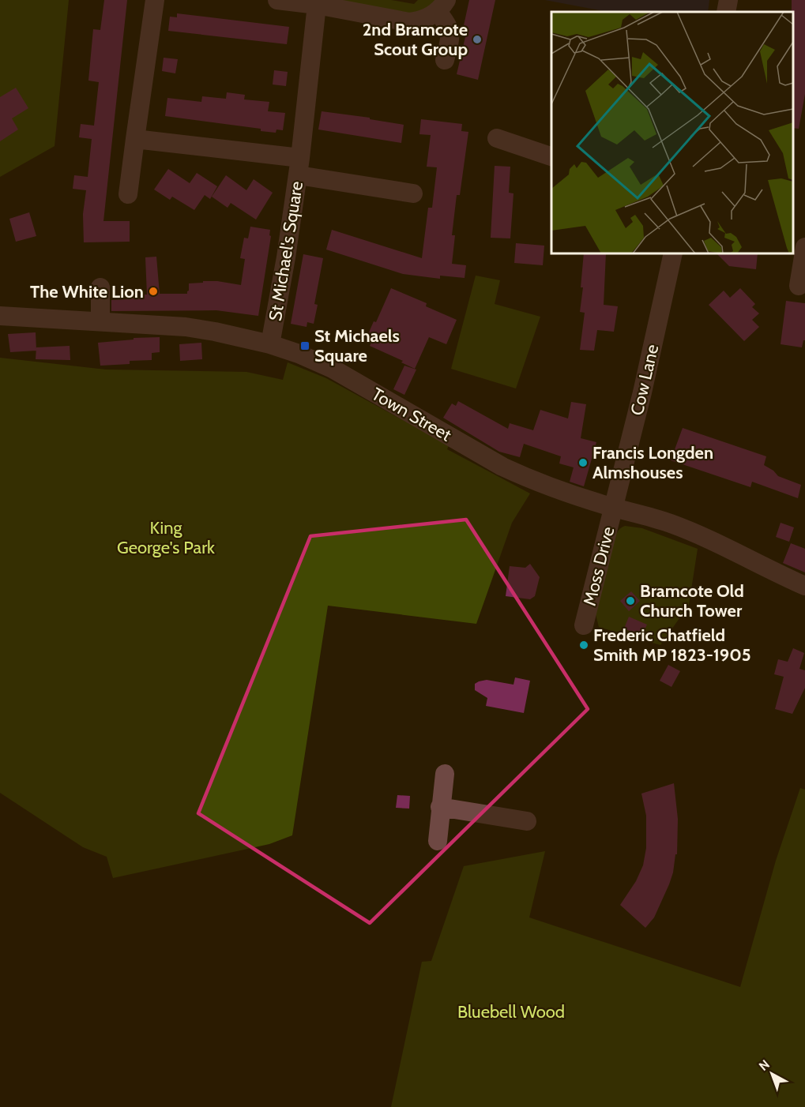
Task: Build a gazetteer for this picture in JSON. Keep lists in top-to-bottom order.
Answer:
{
  "streets": {
    "street": [
      "St Michael's Square",
      "Cow Lane",
      "Town Street",
      "Moss Drive"
    ]
  },
  "crossings": [
    ["St Michael's Square", "Town Street"],
    ["Cow Lane", "Town Street"],
    ["Cow Lane", "Moss Drive"],
    ["Town Street", "Moss Drive"]
  ],
  "parks": ["King George's Park", "Bluebell Wood"],
  "places": {
    "other": [
      "2nd Bramcote Scout Group",
      "The White Lion",
      "Francis Longden Almshouses",
      "Bramcote Old Church Tower",
      "Frederic Chatfield Smith MP 1823-1905"
    ],
    "transit": ["St Michaels Square"]
  },
  "north": "top left"
}
